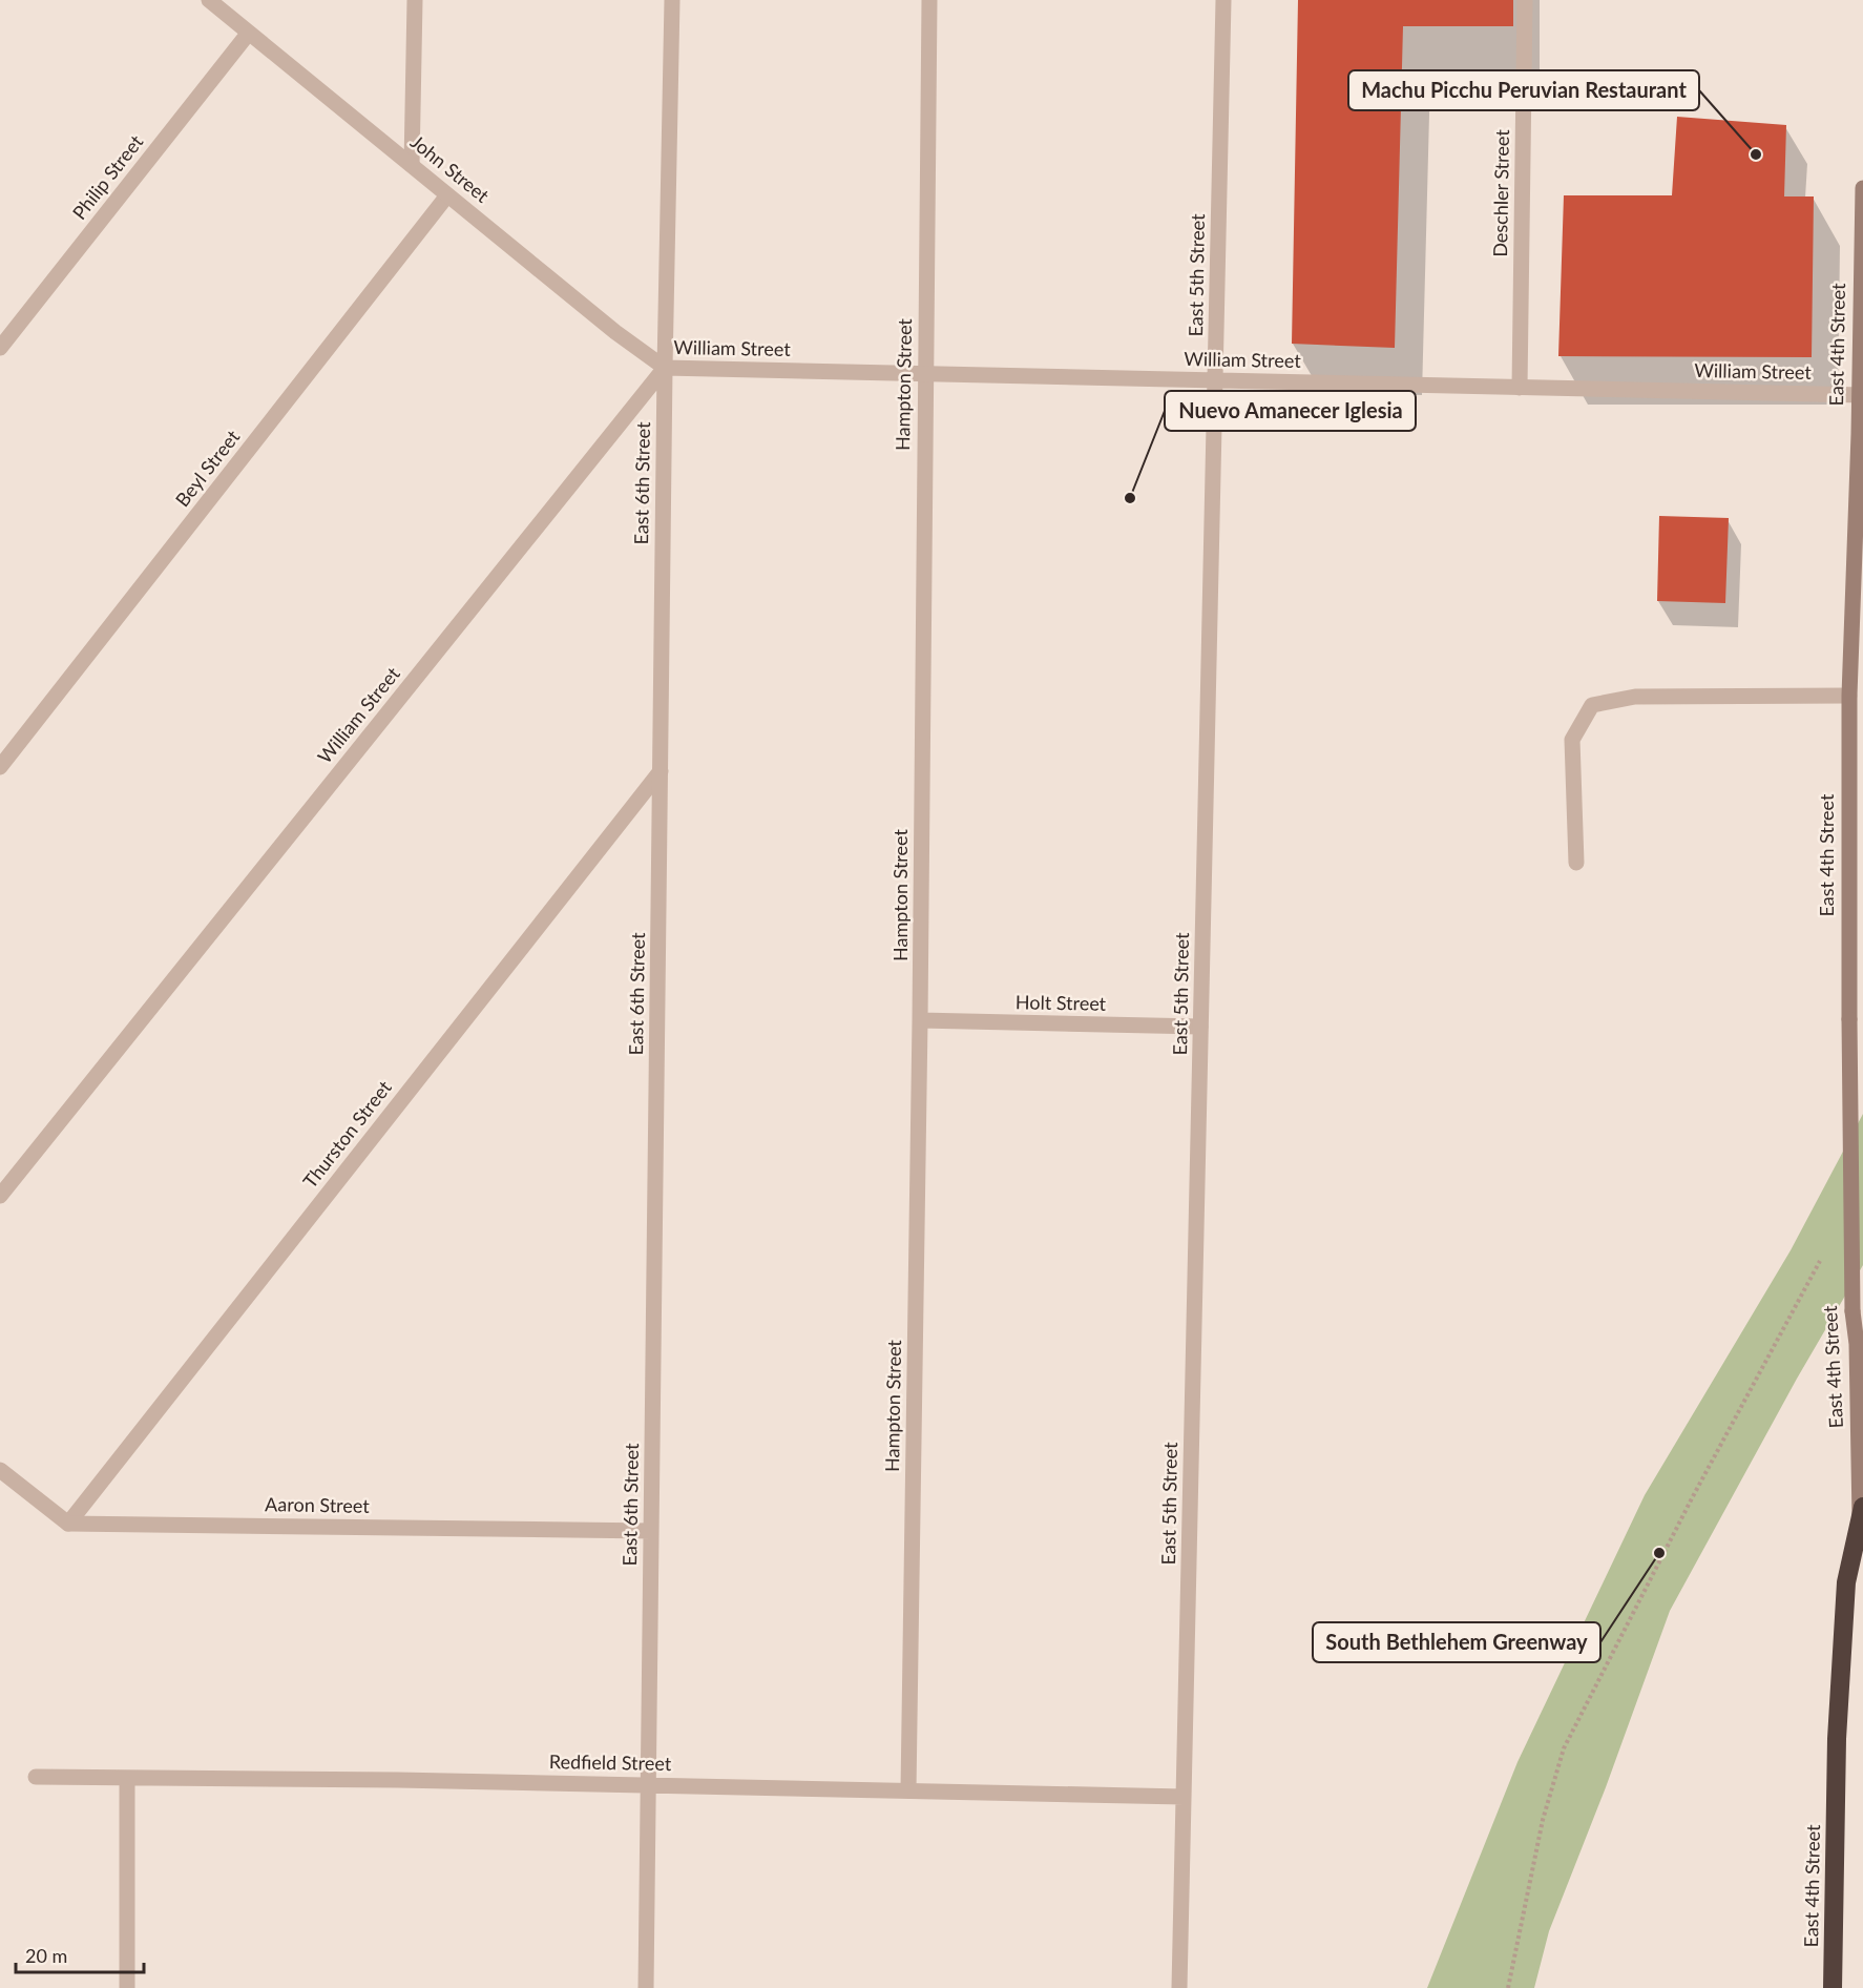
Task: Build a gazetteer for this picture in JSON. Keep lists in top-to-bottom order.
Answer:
{
  "streets": {
    "highway": ["East 4th Street"],
    "street": [
      "John Street",
      "Philip Street",
      "Deschler Street",
      "East 5th Street",
      "William Street",
      "Hampton Street",
      "Beyl Street",
      "East 6th Street",
      "Holt Street",
      "Thurston Street",
      "Aaron Street",
      "Redfield Street"
    ]
  },
  "crossings": [
    ["John Street", "Philip Street"],
    ["John Street", "William Street"],
    ["John Street", "Beyl Street"],
    ["John Street", "East 6th Street"],
    ["Deschler Street", "William Street"],
    ["East 5th Street", "William Street"],
    ["East 5th Street", "Holt Street"],
    ["East 5th Street", "Redfield Street"],
    ["East 4th Street", "William Street"],
    ["William Street", "Hampton Street"],
    ["William Street", "East 6th Street"],
    ["Hampton Street", "Holt Street"],
    ["Hampton Street", "Redfield Street"],
    ["East 6th Street", "Thurston Street"],
    ["East 6th Street", "Aaron Street"],
    ["East 6th Street", "Redfield Street"],
    ["Thurston Street", "Aaron Street"]
  ],
  "places": ["Machu Picchu Peruvian Restaurant", "Nuevo Amanecer Iglesia", "South Bethlehem Greenway"],
  "scale_bar": "20 m"
}
